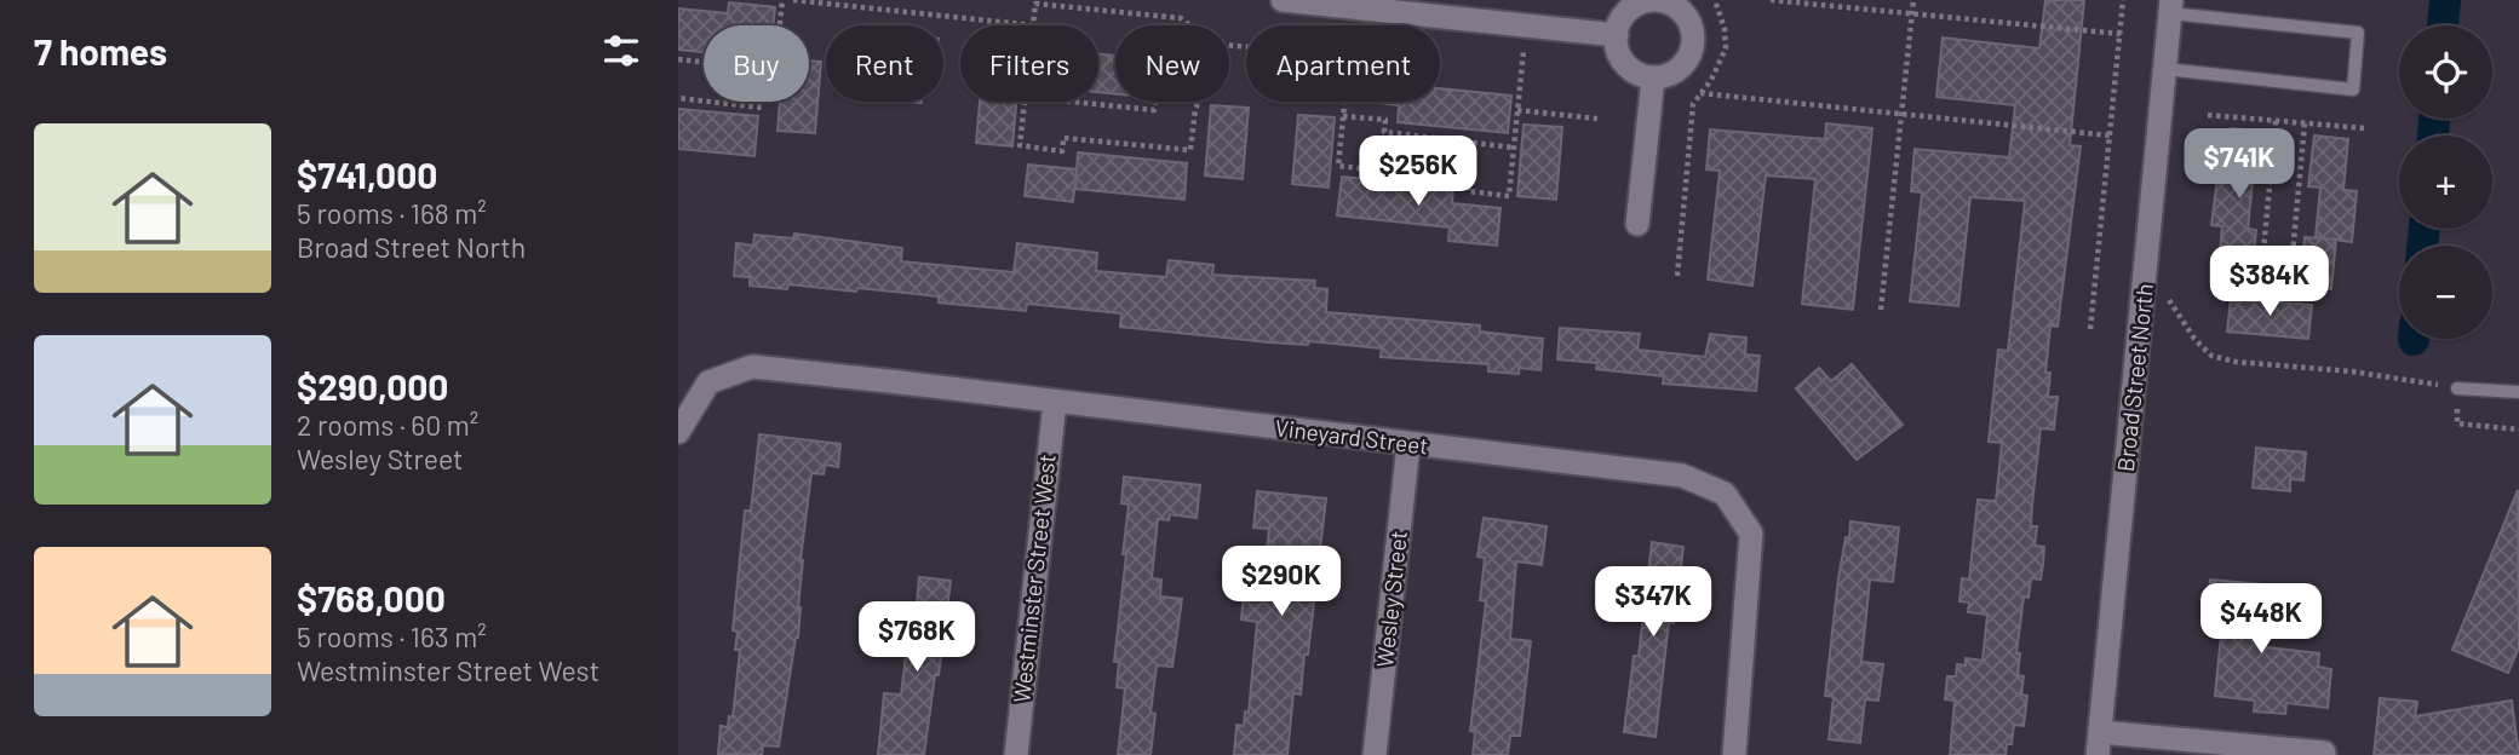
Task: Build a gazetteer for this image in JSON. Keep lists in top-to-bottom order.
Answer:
{
  "streets": {
    "street": [
      "Broad Street North",
      "Vineyard Street",
      "Westminster Street West",
      "Wesley Street"
    ]
  },
  "crossings": [
    ["Vineyard Street", "Westminster Street West"],
    ["Vineyard Street", "Wesley Street"]
  ],
  "page": {
    "heading": "7 homes",
    "map_buttons": ["+", "−"],
    "chip": [
      "Buy",
      "Rent",
      "Filters",
      "New",
      "Apartment"
    ],
    "list": [
      {
        "name": "$741,000",
        "note": "5 rooms · 168 m² · Broad Street North"
      },
      {
        "name": "$290,000",
        "note": "2 rooms · 60 m² · Wesley Street"
      },
      {
        "name": "$768,000",
        "note": "5 rooms · 163 m² · Westminster Street West"
      }
    ],
    "price": [
      "$741K",
      "$256K",
      "$384K",
      "$290K",
      "$347K",
      "$448K",
      "$768K"
    ]
  }
}
